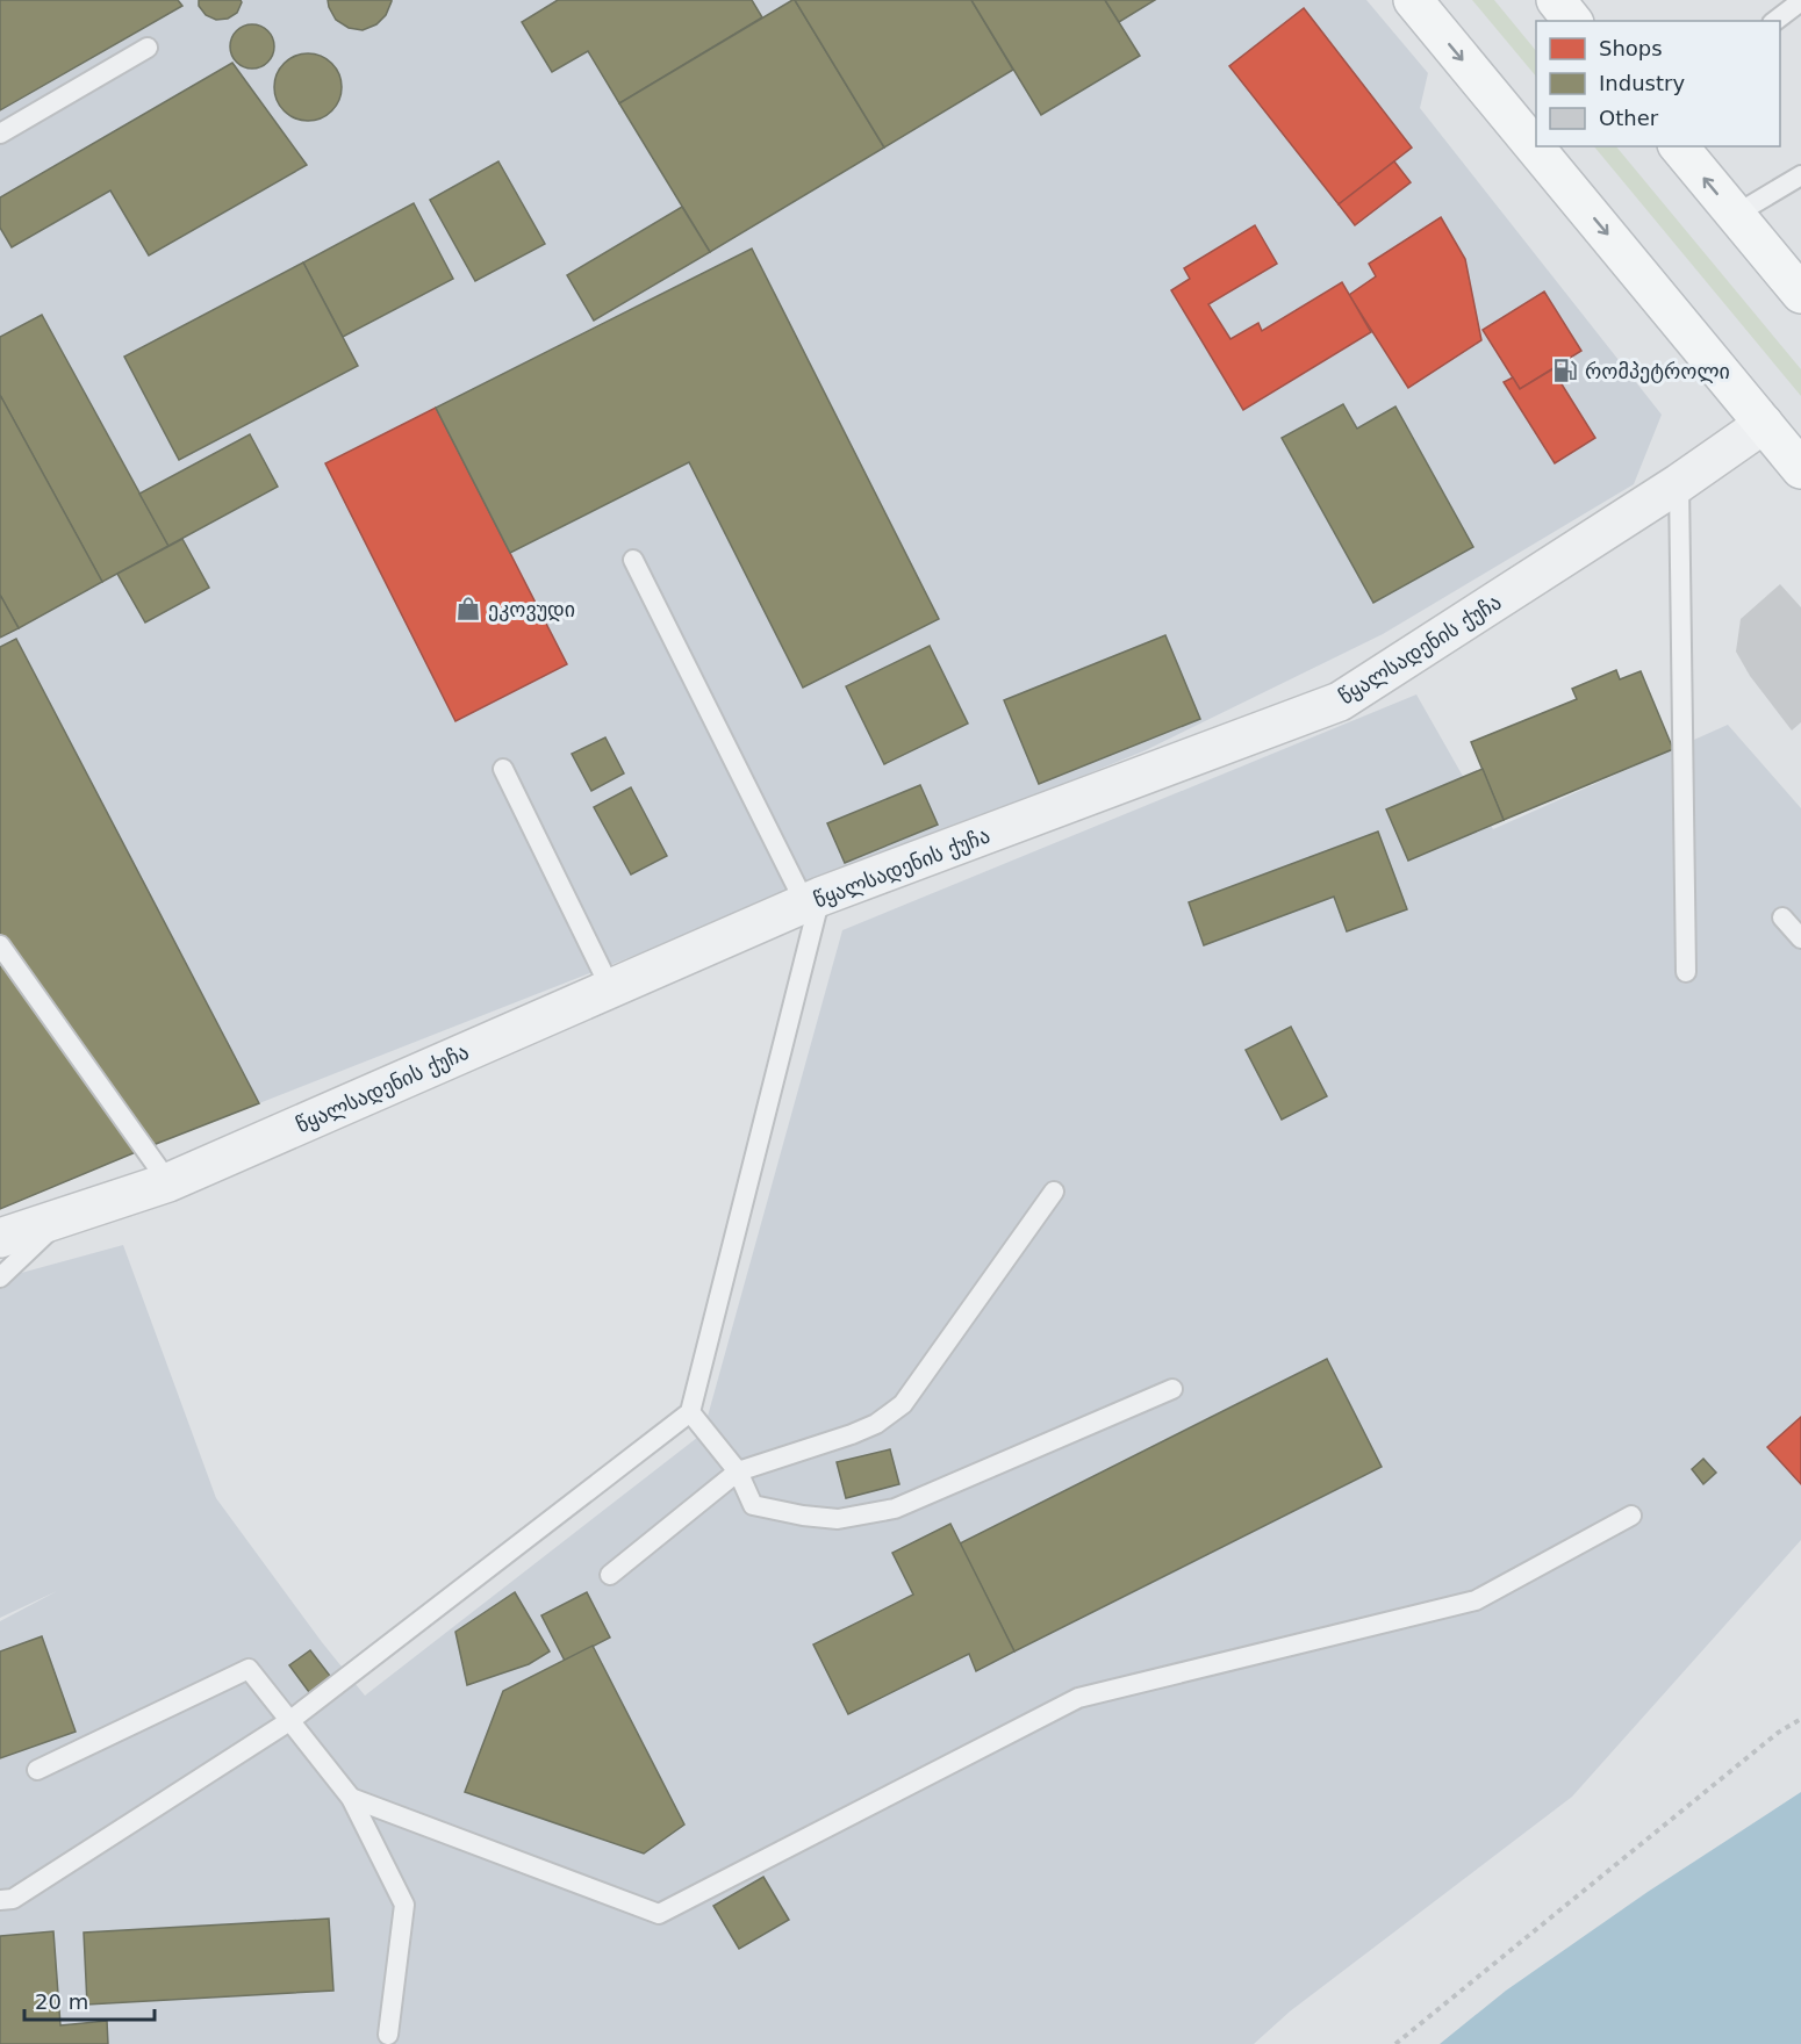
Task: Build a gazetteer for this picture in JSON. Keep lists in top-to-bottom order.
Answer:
{
  "streets": {
    "street": ["წყალსადენის ქუჩა"]
  },
  "places": {
    "fuel station": ["რომპეტროლი"],
    "shop": ["ეკოვუდი"]
  },
  "legend": ["Shops", "Industry", "Other"],
  "scale_bar": "20 m"
}
